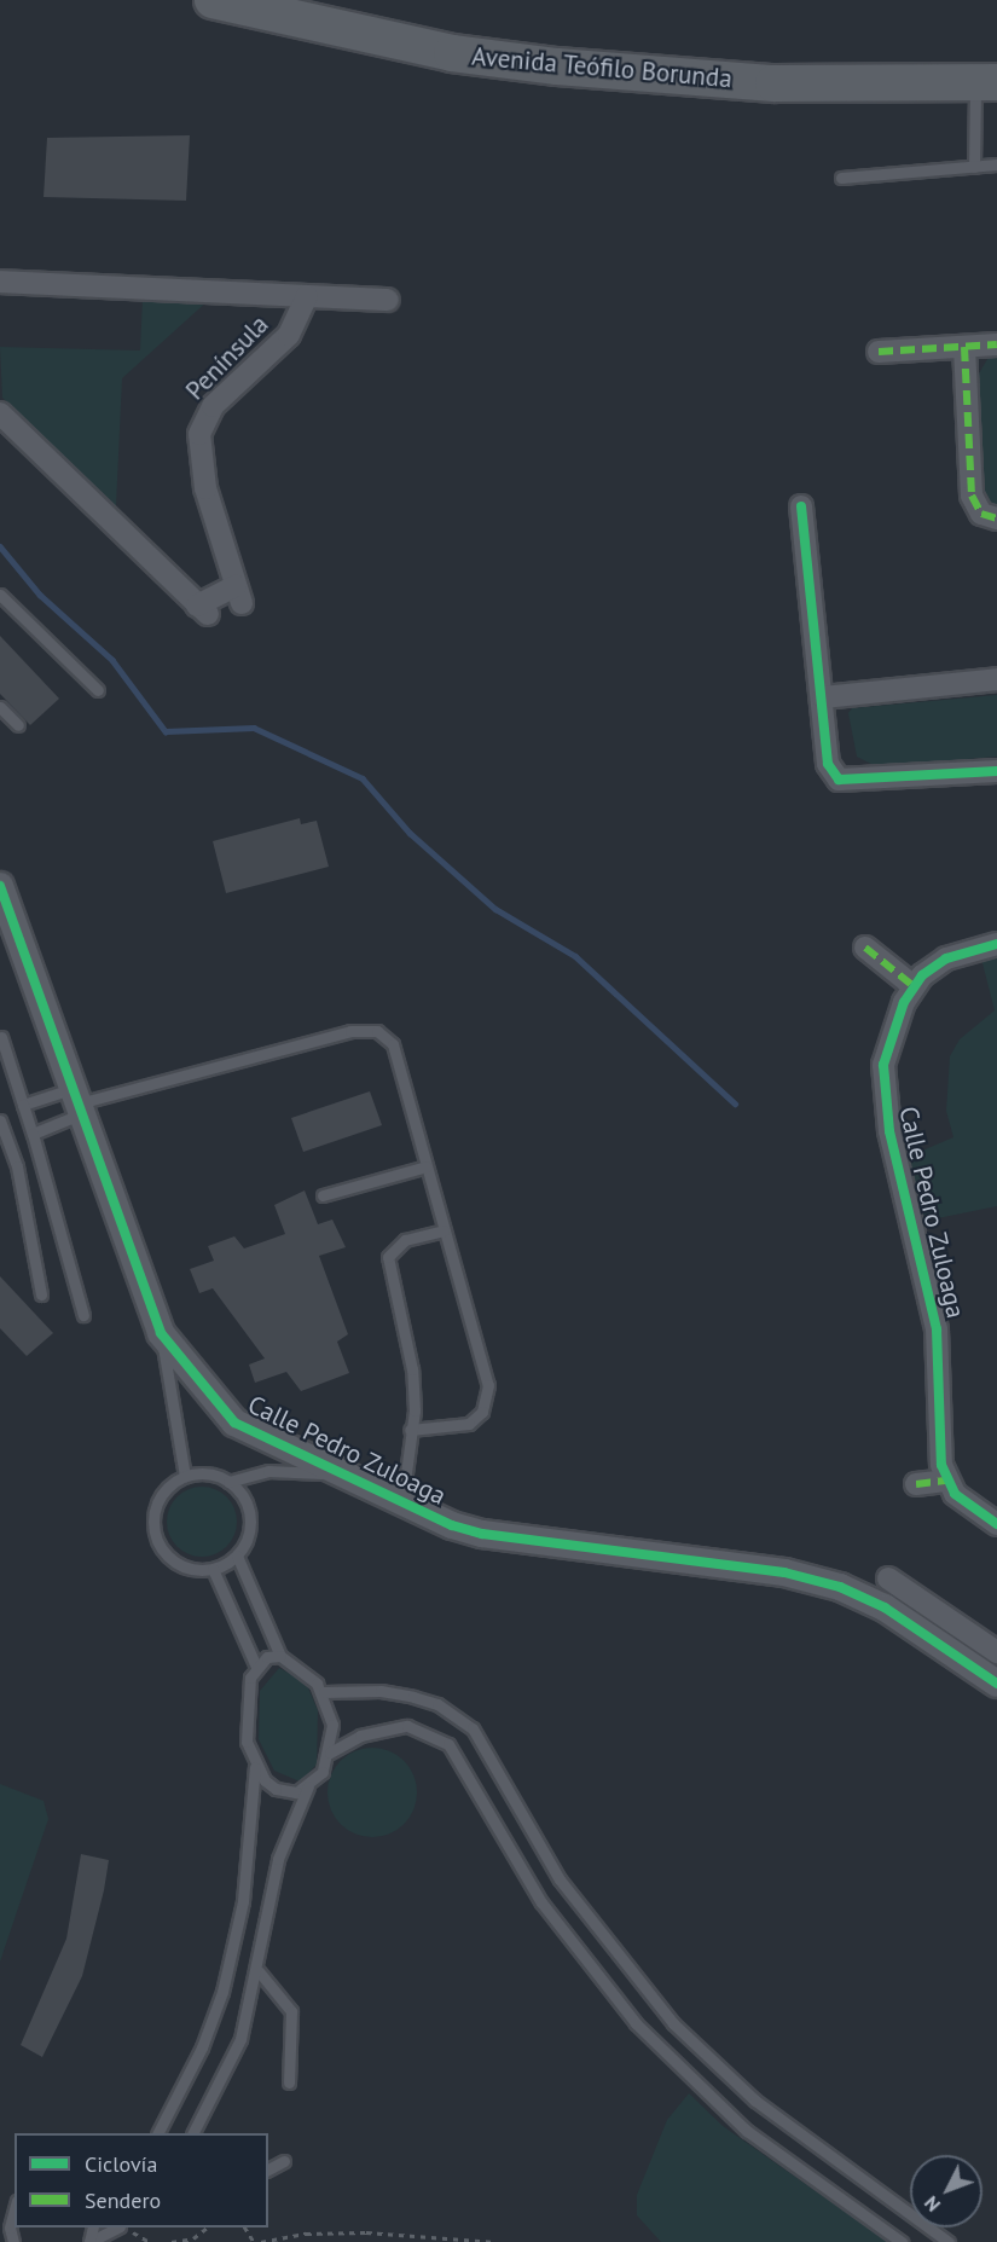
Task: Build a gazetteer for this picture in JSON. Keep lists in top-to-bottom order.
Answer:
{
  "streets": {
    "main road": ["Avenida Teófilo Borunda"],
    "street": ["Península", "Calle Pedro Zuloaga"]
  },
  "legend": ["Ciclovía", "Sendero"],
  "north": "bottom left"
}
